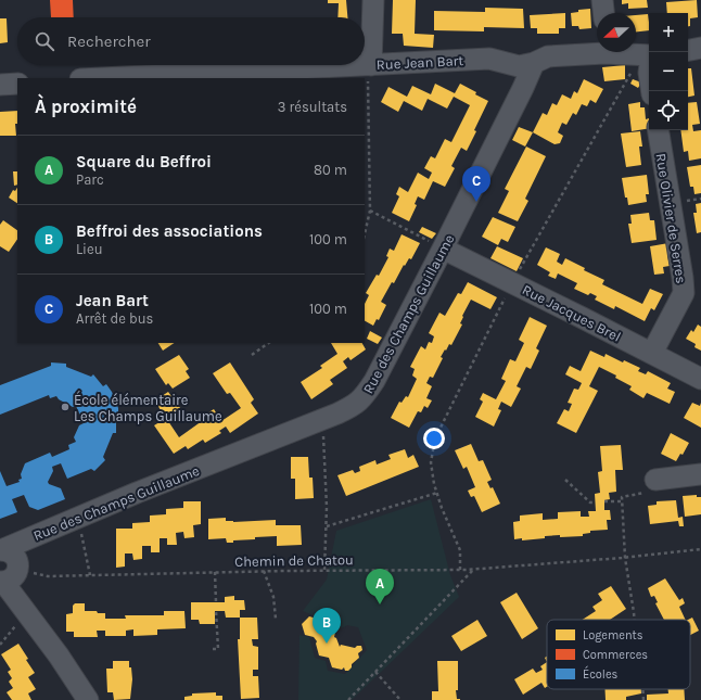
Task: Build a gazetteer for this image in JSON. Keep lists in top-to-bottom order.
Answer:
{
  "streets": {
    "street": [
      "Rue Jean Bart",
      "Rue Olivier de Serres",
      "Rue Jacques Brel",
      "Rue des Champs Guillaume"
    ],
    "path": ["Chemin de Chatou"]
  },
  "crossings": [
    ["Rue Jean Bart", "Rue des Champs Guillaume"],
    ["Rue Olivier de Serres", "Rue Jacques Brel"],
    ["Rue Jacques Brel", "Rue des Champs Guillaume"]
  ],
  "places": ["École élémentaire Les Champs Guillaume"],
  "legend": ["Logements", "Commerces", "Écoles"],
  "north": "left",
  "page": {
    "map_buttons": ["+", "−"],
    "search": "Rechercher",
    "heading": ["À proximité", "3 résultats"],
    "list": [
      {
        "mark": "A",
        "name": "Square du Beffroi",
        "note": "Parc",
        "value": "80 m"
      },
      {
        "mark": "B",
        "name": "Beffroi des associations",
        "note": "Lieu",
        "value": "100 m"
      },
      {
        "mark": "C",
        "name": "Jean Bart",
        "note": "Arrêt de bus",
        "value": "100 m"
      }
    ],
    "pins": ["C", "A", "B"]
  }
}
